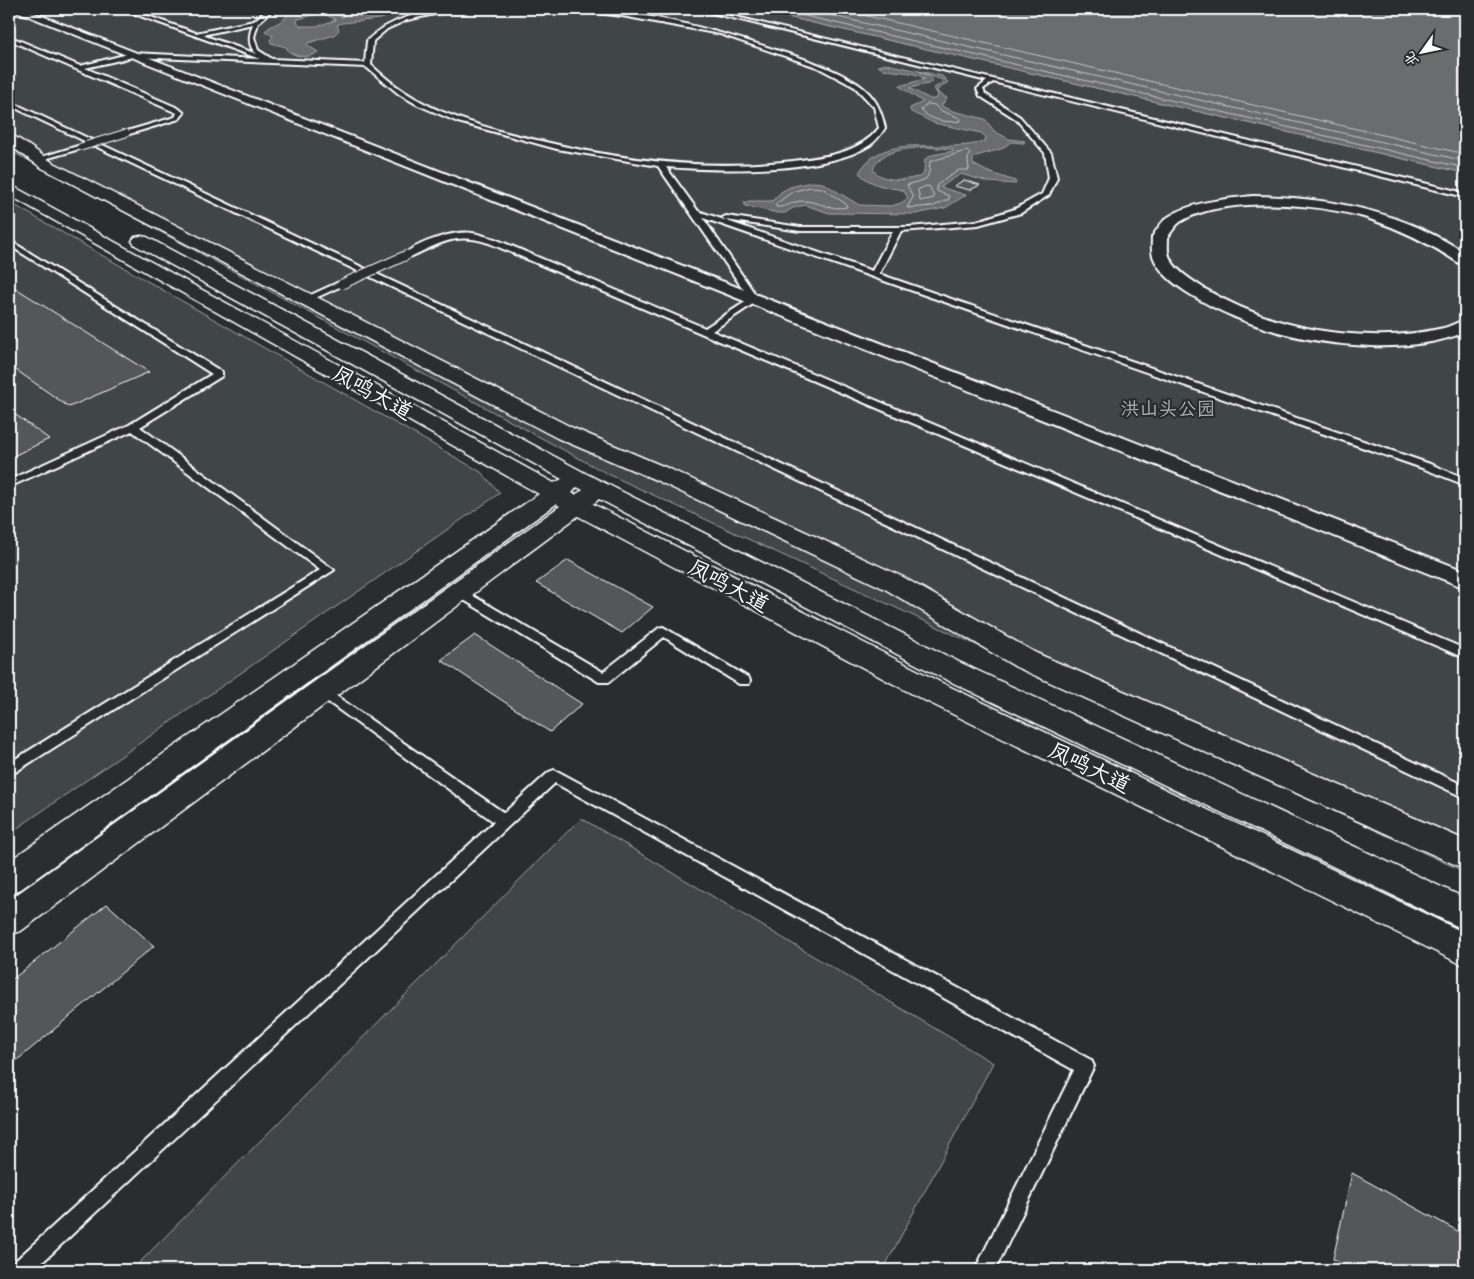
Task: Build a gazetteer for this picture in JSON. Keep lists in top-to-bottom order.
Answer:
{
  "streets": {
    "main road": ["凤鸣大道"]
  },
  "parks": ["洪山头公园"],
  "north": "bottom left"
}
